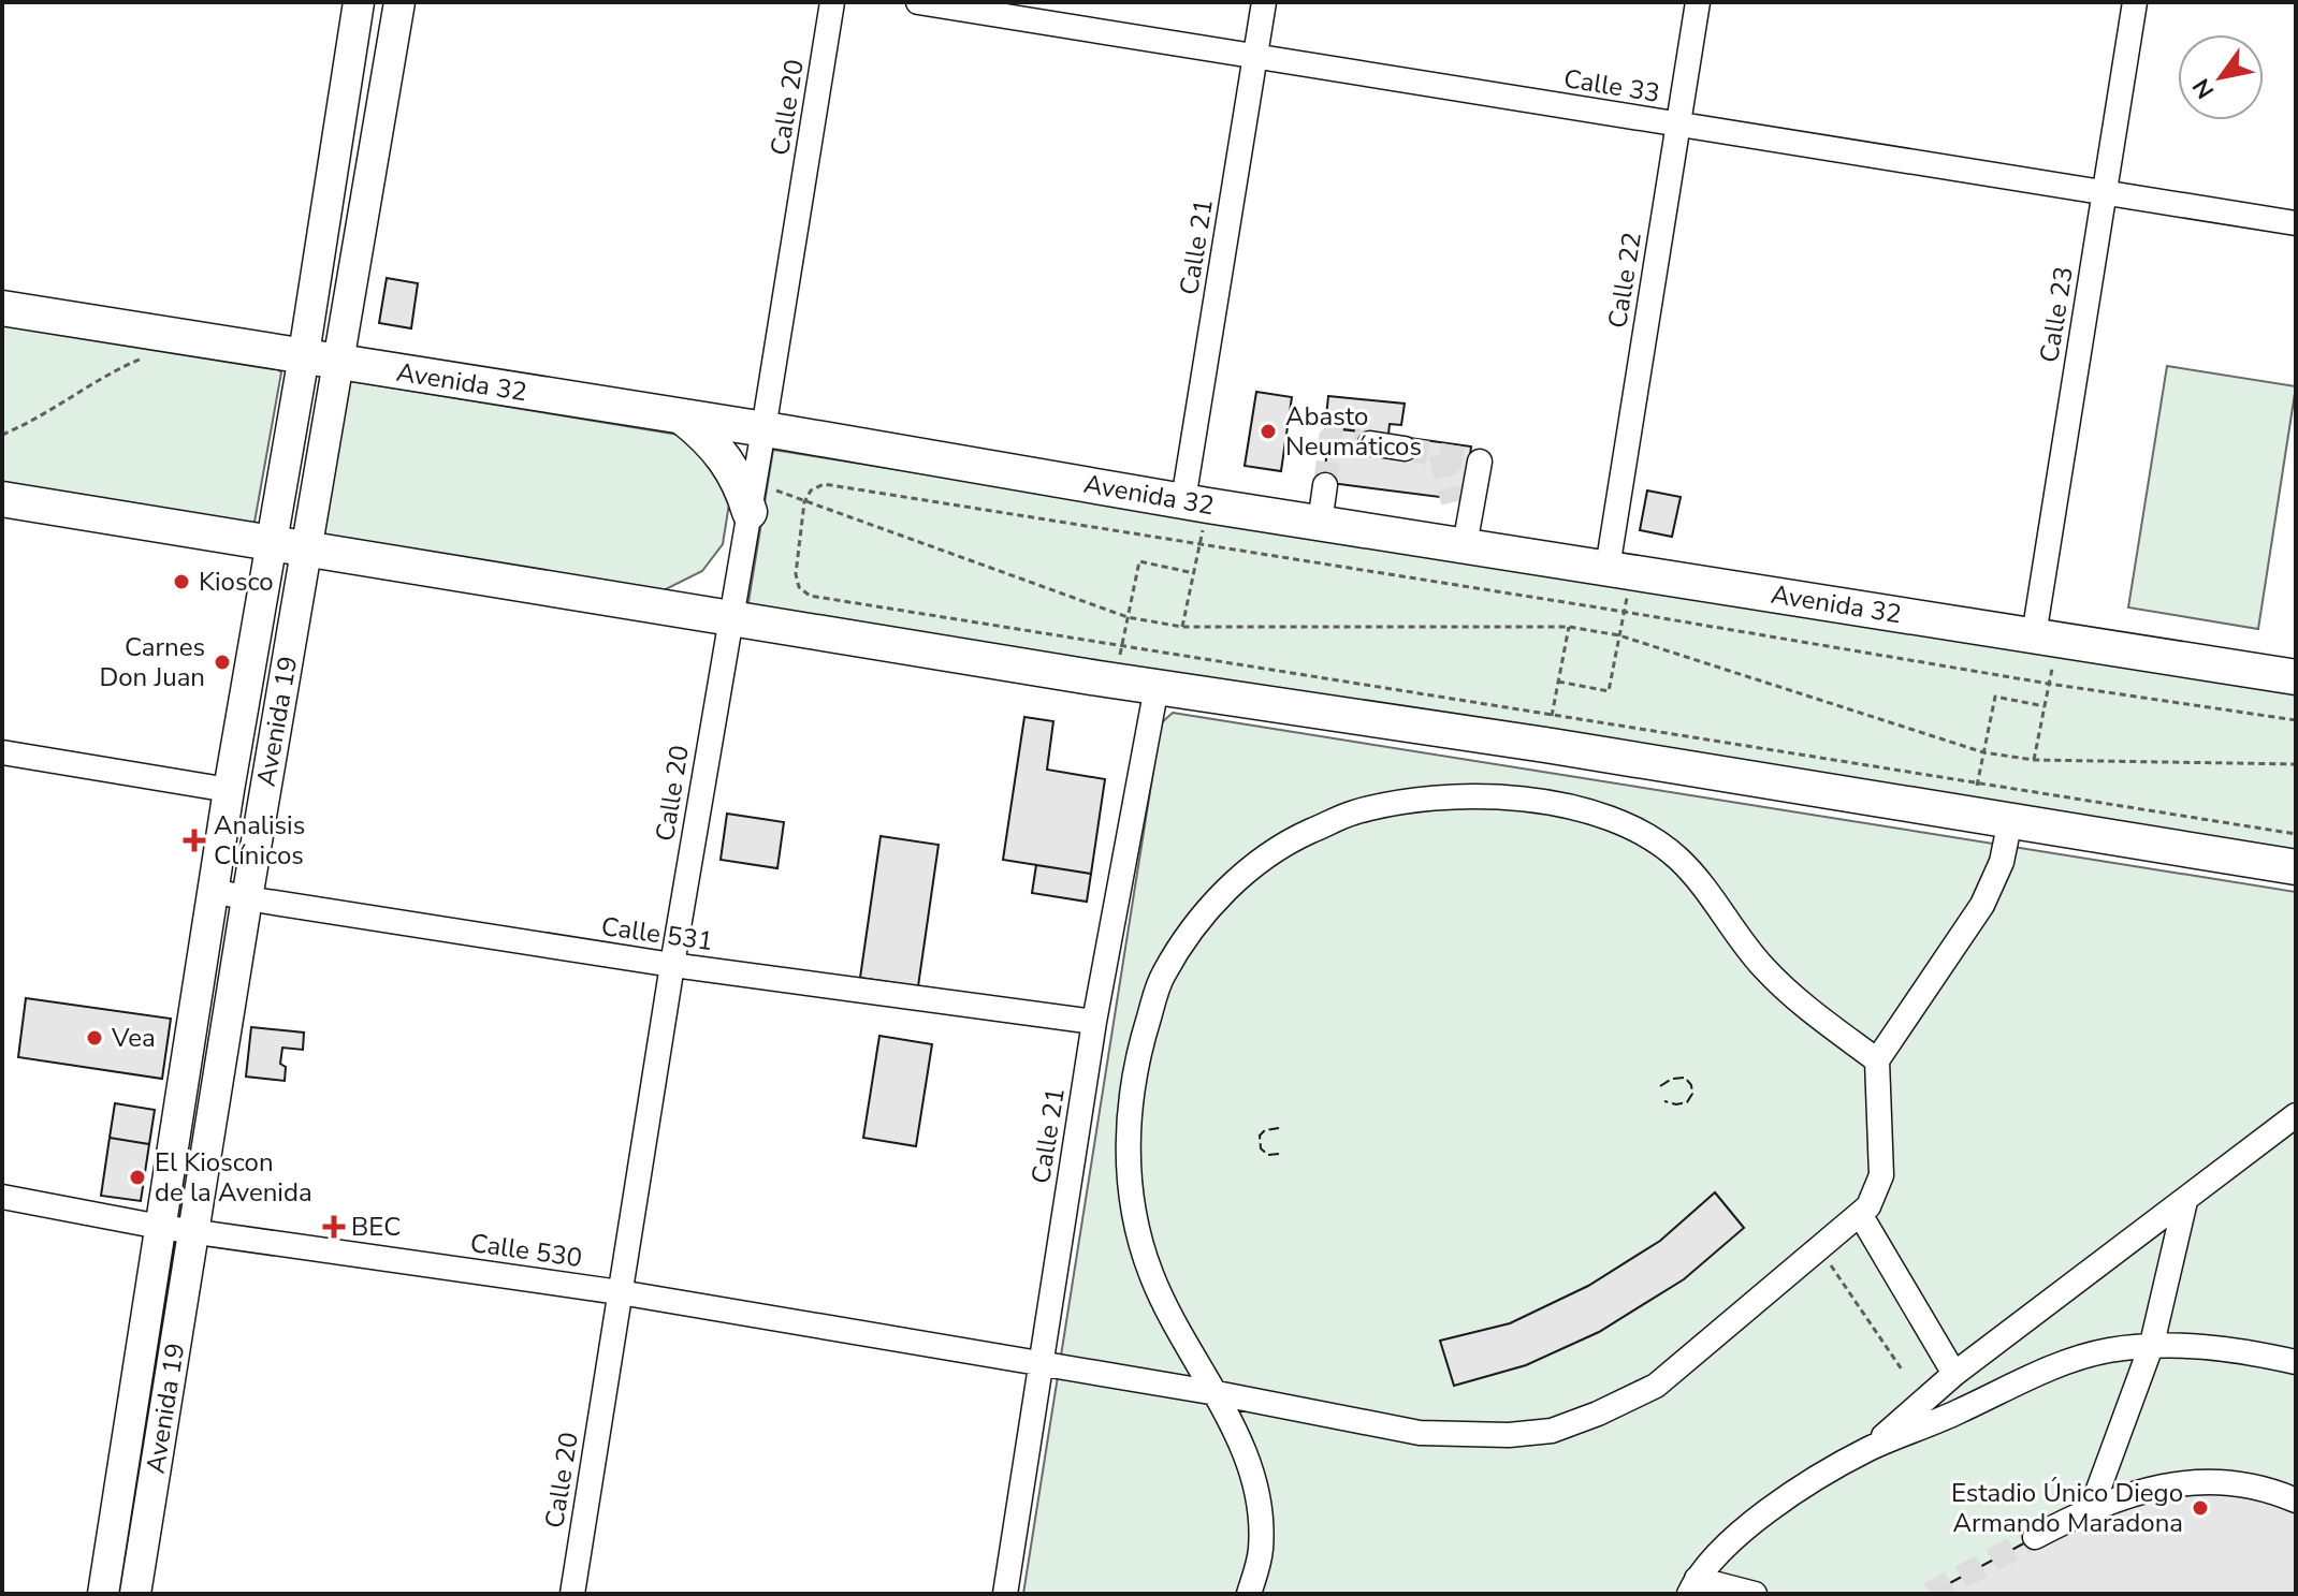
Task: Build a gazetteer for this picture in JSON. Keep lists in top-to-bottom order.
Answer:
{
  "streets": {
    "highway": ["Avenida 32"],
    "main road": ["Avenida 19"],
    "street": [
      "Calle 33",
      "Calle 20",
      "Calle 21",
      "Calle 22",
      "Calle 23",
      "Calle 531",
      "Calle 530"
    ]
  },
  "crossings": [
    ["Calle 33", "Calle 21"],
    ["Calle 33", "Calle 22"],
    ["Calle 33", "Calle 23"],
    ["Calle 20", "Avenida 32"],
    ["Calle 20", "Calle 531"],
    ["Calle 20", "Calle 530"],
    ["Calle 21", "Avenida 32"],
    ["Calle 21", "Calle 531"],
    ["Calle 21", "Calle 530"],
    ["Calle 22", "Avenida 32"],
    ["Calle 23", "Avenida 32"],
    ["Avenida 32", "Avenida 19"],
    ["Avenida 19", "Calle 531"],
    ["Avenida 19", "Calle 530"]
  ],
  "places": {
    "other": [
      "Abasto Neumáticos",
      "Kiosco",
      "Carnes Don Juan",
      "Vea",
      "El Kioscon de la Avenida",
      "Estadio Único Diego Armando Maradona"
    ],
    "health": ["Analisis Clínicos", "BEC"]
  },
  "north": "bottom left"
}
